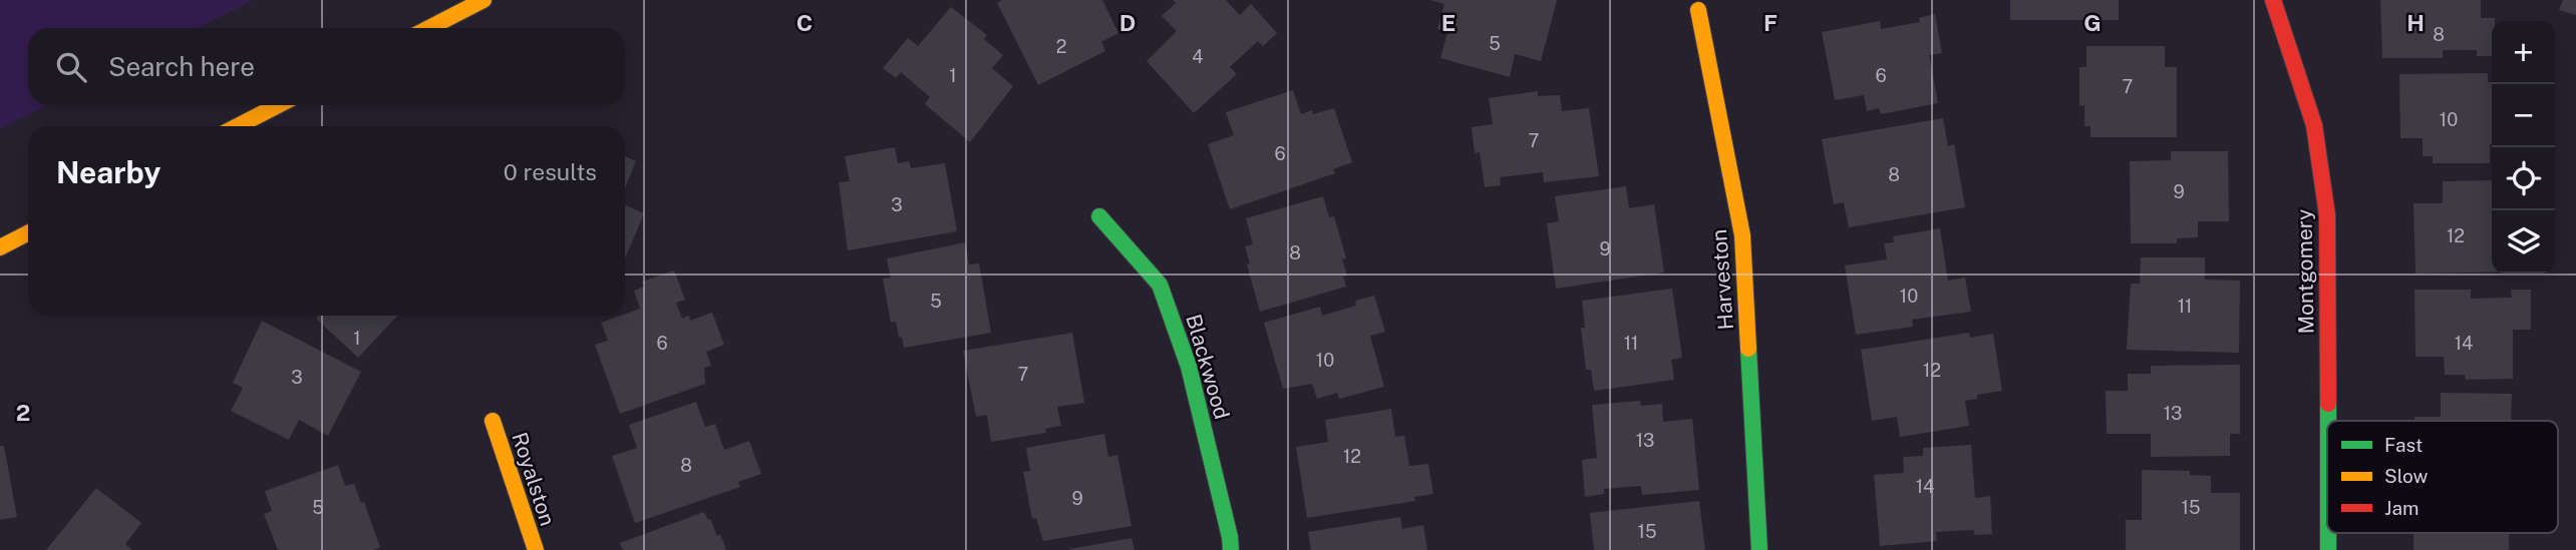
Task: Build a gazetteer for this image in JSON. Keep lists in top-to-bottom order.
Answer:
{
  "streets": {
    "street": [
      "Montgomery",
      "Harveston",
      "Blackwood",
      "Royalston"
    ]
  },
  "house_numbers": [
    "8",
    "5",
    "2",
    "4",
    "1",
    "6",
    "7",
    "10",
    "7",
    "6",
    "8",
    "9",
    "3",
    "12",
    "9",
    "8",
    "10",
    "5",
    "11",
    "1",
    "6",
    "11",
    "14",
    "10",
    "12",
    "7",
    "3",
    "13",
    "13",
    "12",
    "8",
    "14",
    "9",
    "5",
    "15",
    "15"
  ],
  "legend": ["Fast", "Slow", "Jam"],
  "page": {
    "map_buttons": ["+", "−"],
    "search": "Search here",
    "heading": ["Nearby", "0 results"]
  },
  "grid": {
    "columns": [
      "C",
      "D",
      "E",
      "F",
      "G",
      "H"
    ],
    "rows": ["2"]
  }
}
